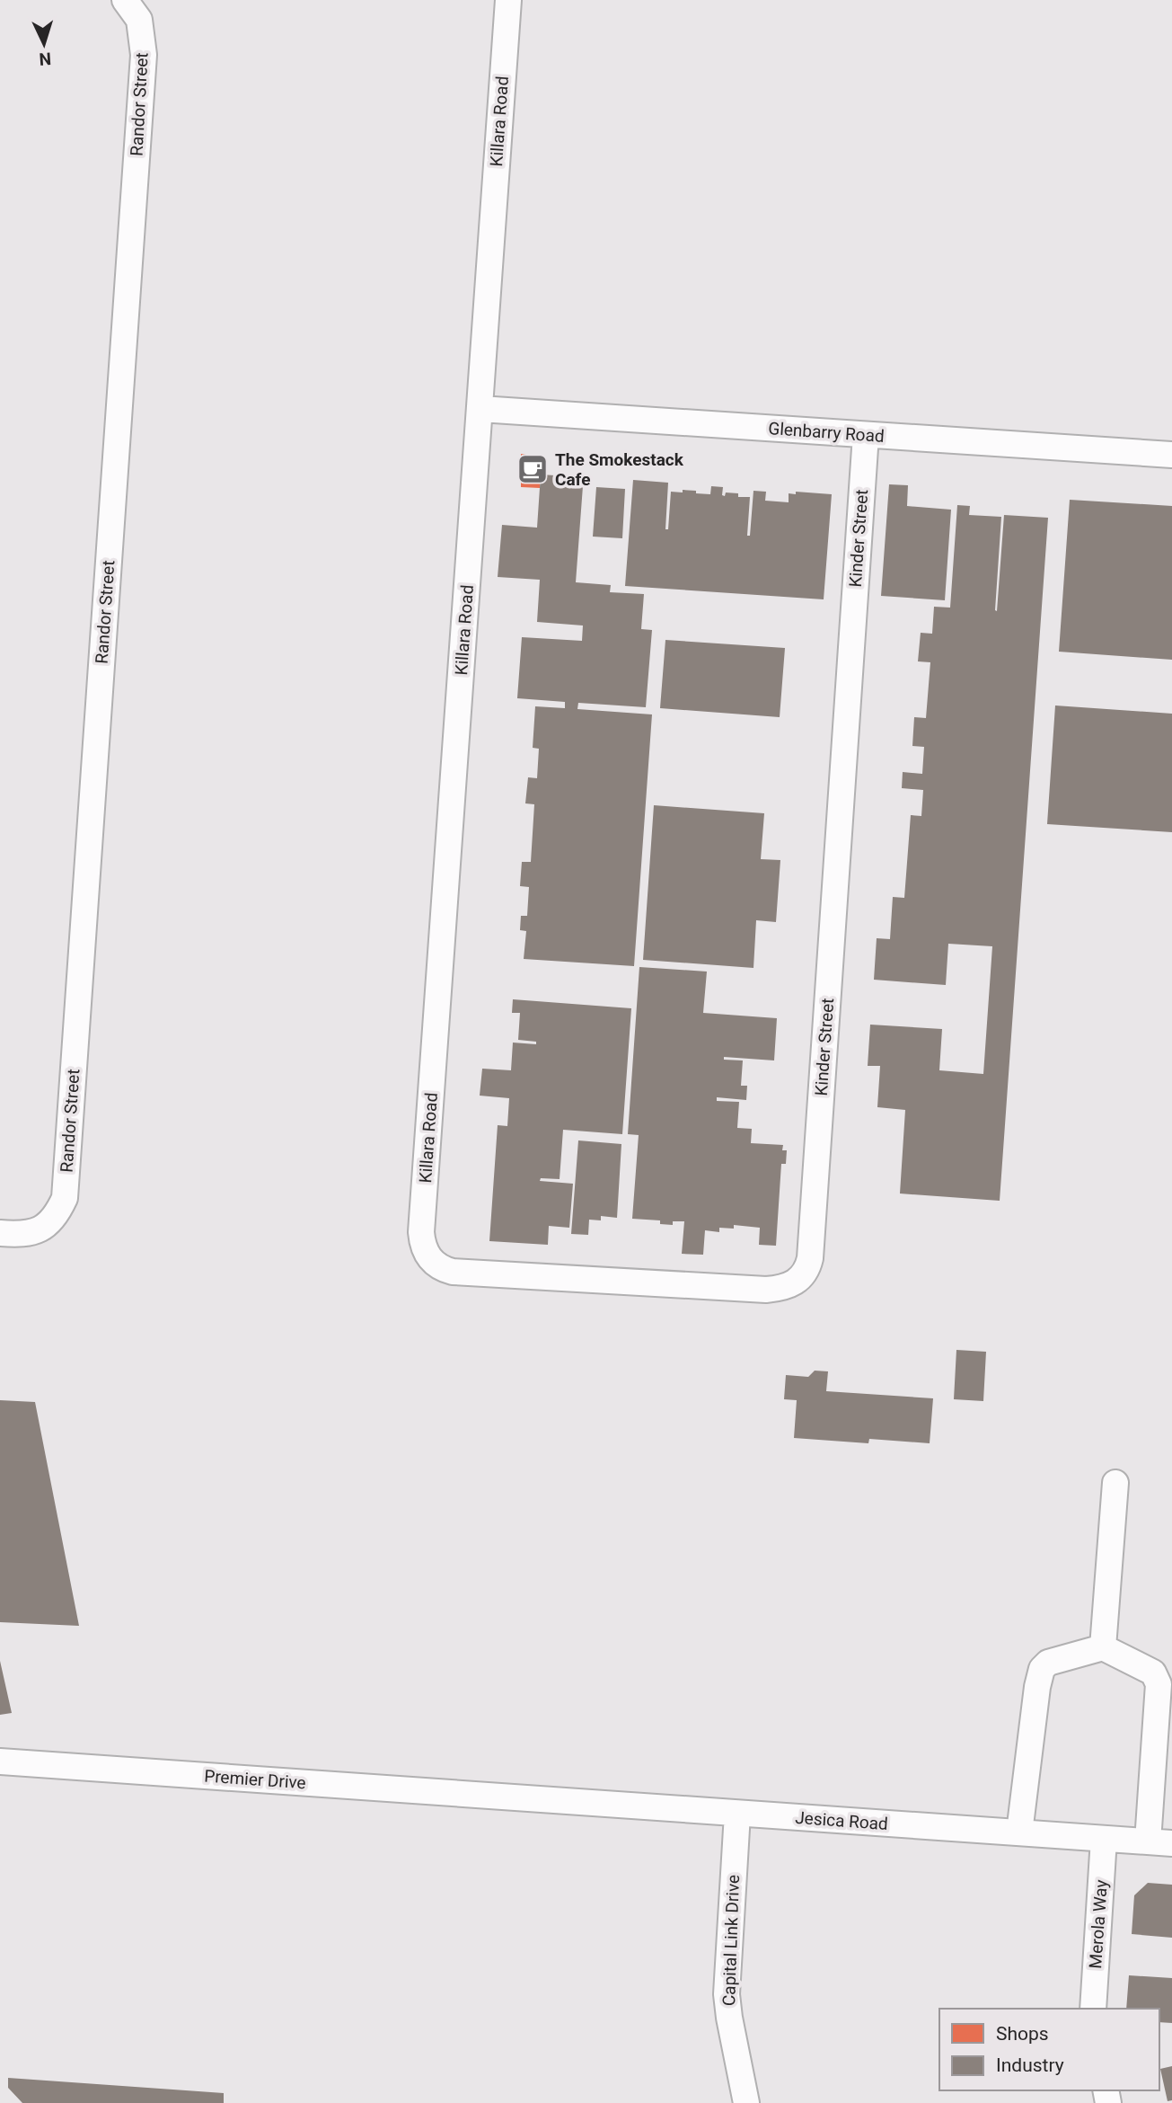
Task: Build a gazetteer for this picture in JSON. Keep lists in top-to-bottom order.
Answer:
{
  "streets": {
    "street": [
      "Randor Street",
      "Killara Road",
      "Glenbarry Road",
      "Kinder Street",
      "Premier Drive",
      "Jesica Road",
      "Merola Way",
      "Capital Link Drive"
    ]
  },
  "crossings": [
    ["Killara Road", "Glenbarry Road"],
    ["Killara Road", "Kinder Street"],
    ["Glenbarry Road", "Kinder Street"],
    ["Premier Drive", "Jesica Road"],
    ["Jesica Road", "Merola Way"],
    ["Jesica Road", "Capital Link Drive"]
  ],
  "places": {
    "cafe": ["The Smokestack Cafe"]
  },
  "legend": ["Shops", "Industry"],
  "north": "bottom"
}
